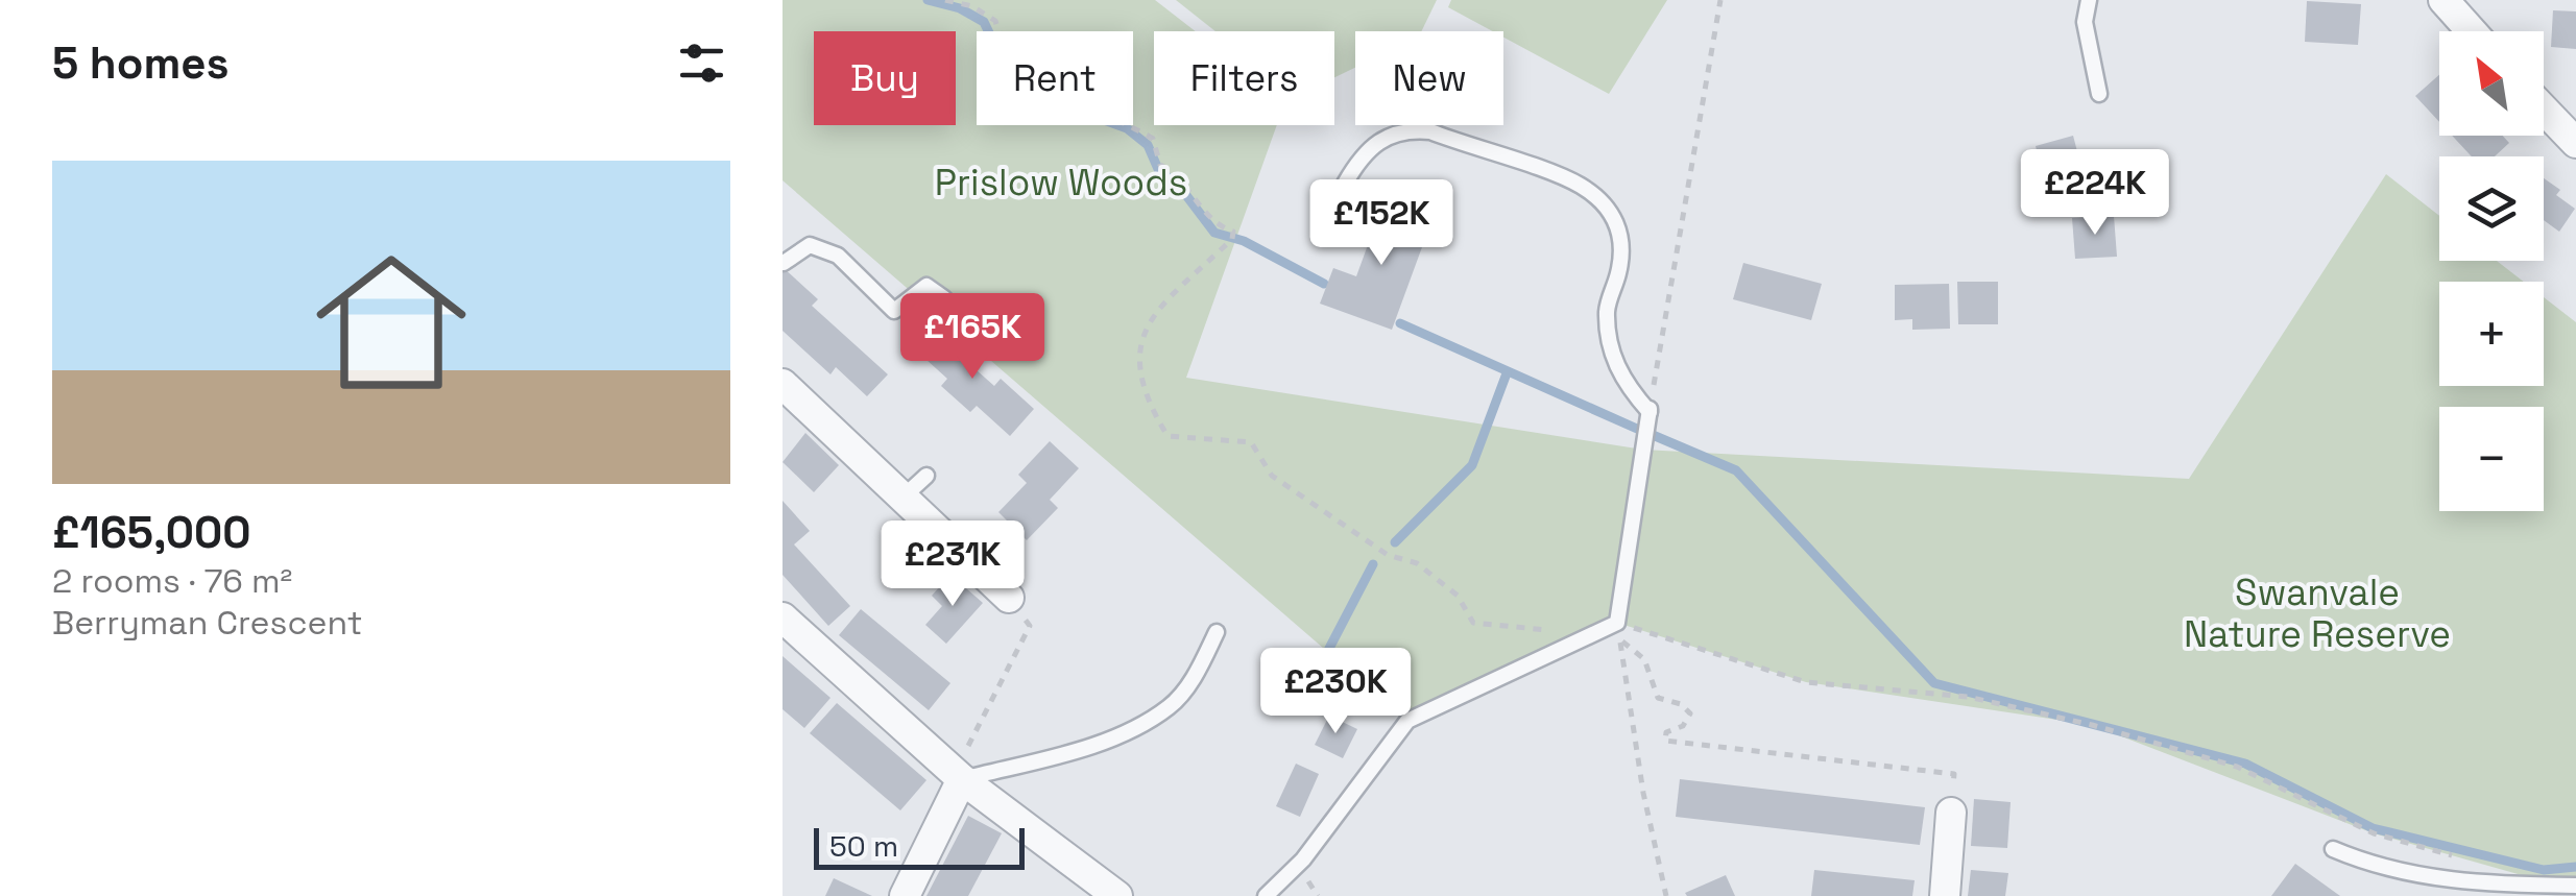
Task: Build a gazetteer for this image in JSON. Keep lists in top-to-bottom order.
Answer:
{
  "parks": ["Prislow Woods", "Swanvale Nature Reserve"],
  "scale_bar": "50 m",
  "north": "top left",
  "page": {
    "heading": "5 homes",
    "map_buttons": ["+", "−"],
    "chip": [
      "Buy",
      "Rent",
      "Filters",
      "New"
    ],
    "list": [
      {
        "name": "£165,000",
        "note": "2 rooms · 76 m² · Berryman Crescent"
      }
    ],
    "price": [
      "£224K",
      "£152K",
      "£165K",
      "£231K",
      "£230K"
    ],
    "scale": "50 m"
  }
}
